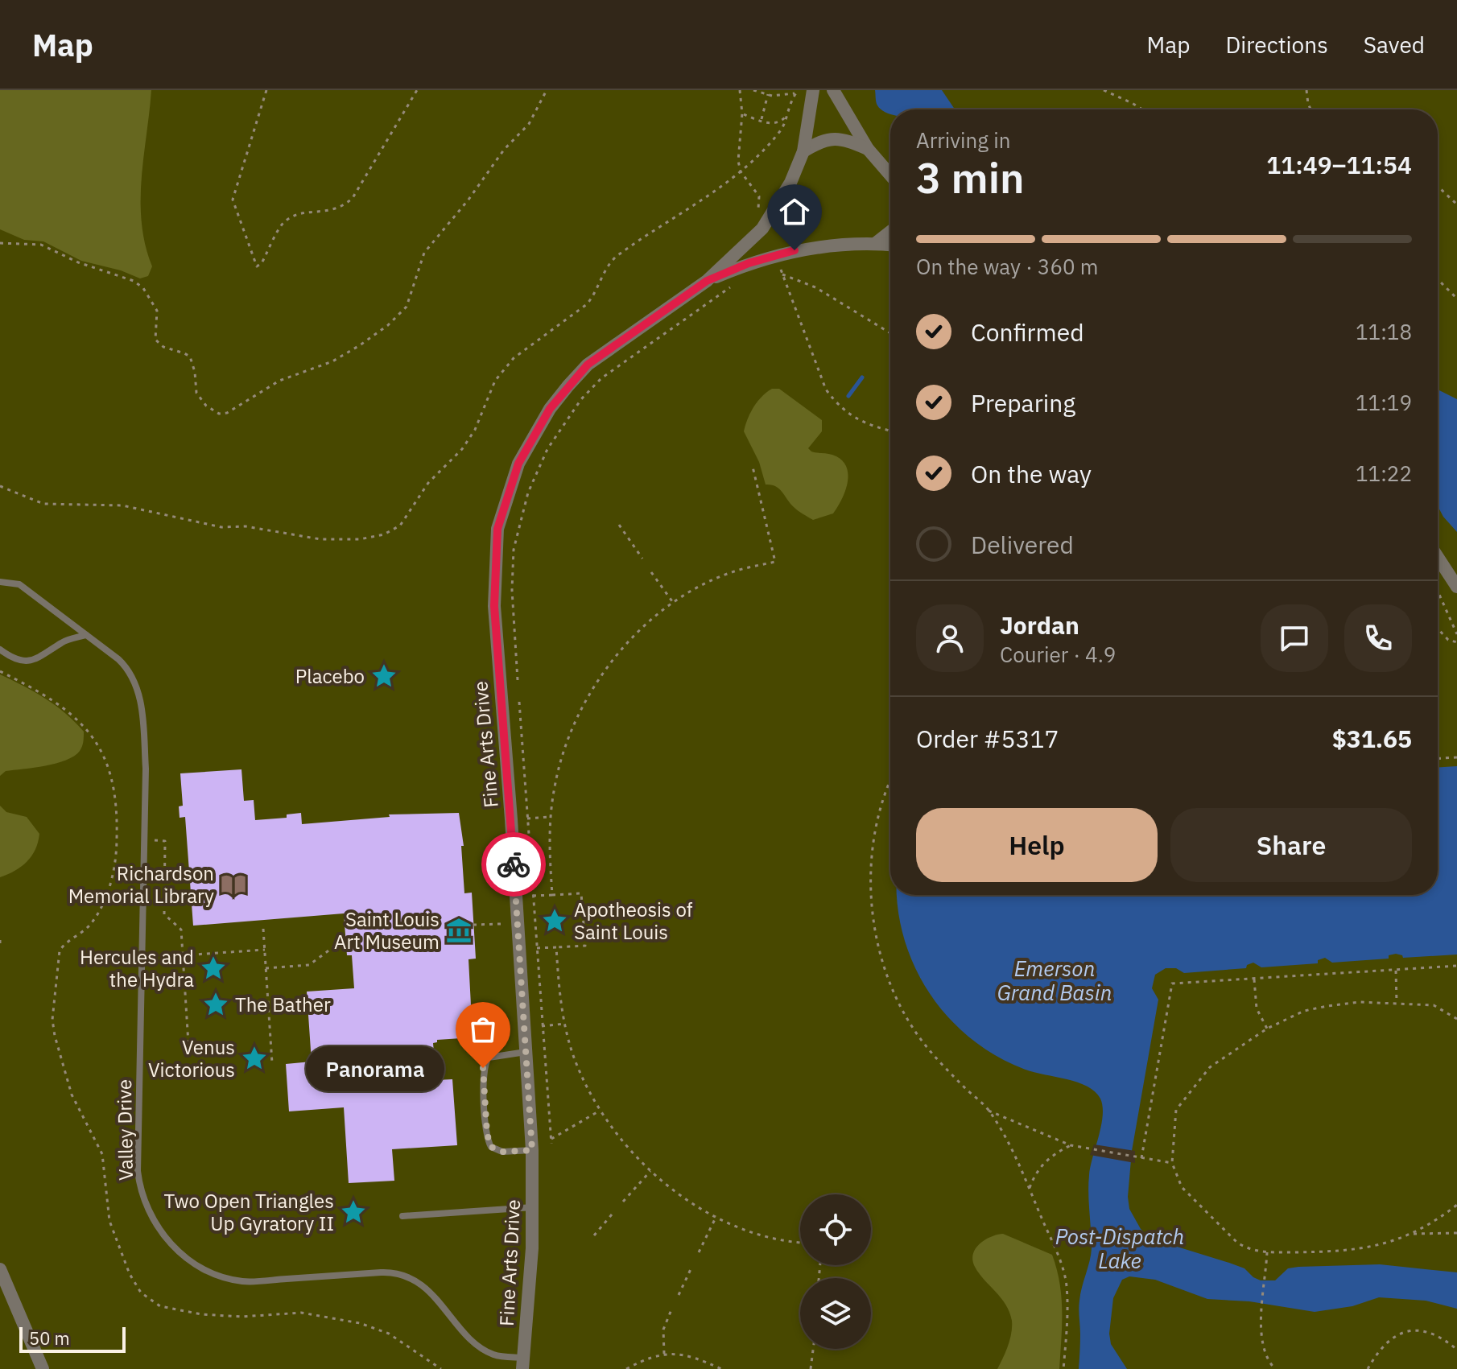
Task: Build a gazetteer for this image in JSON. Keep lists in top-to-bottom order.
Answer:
{
  "streets": {
    "street": ["Fine Arts Drive"],
    "lane": ["Valley Drive"]
  },
  "crossings": [
    ["Fine Arts Drive", "Valley Drive"]
  ],
  "water": ["Emerson Grand Basin", "Post-Dispatch Lake"],
  "places": {
    "place": [
      "Placebo",
      "Apotheosis of Saint Louis",
      "Hercules and the Hydra",
      "The Bather",
      "Venus Victorious",
      "Two Open Triangles Up Gyratory II"
    ],
    "library": ["Richardson Memorial Library"],
    "museum": ["Saint Louis Art Museum"],
    "other": ["Panorama"]
  },
  "scale_bar": "50 m",
  "page": {
    "header": "Map",
    "nav": ["Map", "Directions", "Saved"],
    "heading": ["3 min", "Arriving in", "11:49–11:54"],
    "panel": [
      "Jordan",
      "Courier · 4.9",
      "Order #5317",
      "$31.65"
    ],
    "bar": "On the way · 360 m",
    "list": [
      ["Confirmed", "11:18"],
      ["Preparing", "11:19"],
      ["On the way", "11:22"],
      "Delivered"
    ],
    "buttons": ["Help", "Share"],
    "bubble": "Panorama",
    "scale": "50 m"
  }
}
